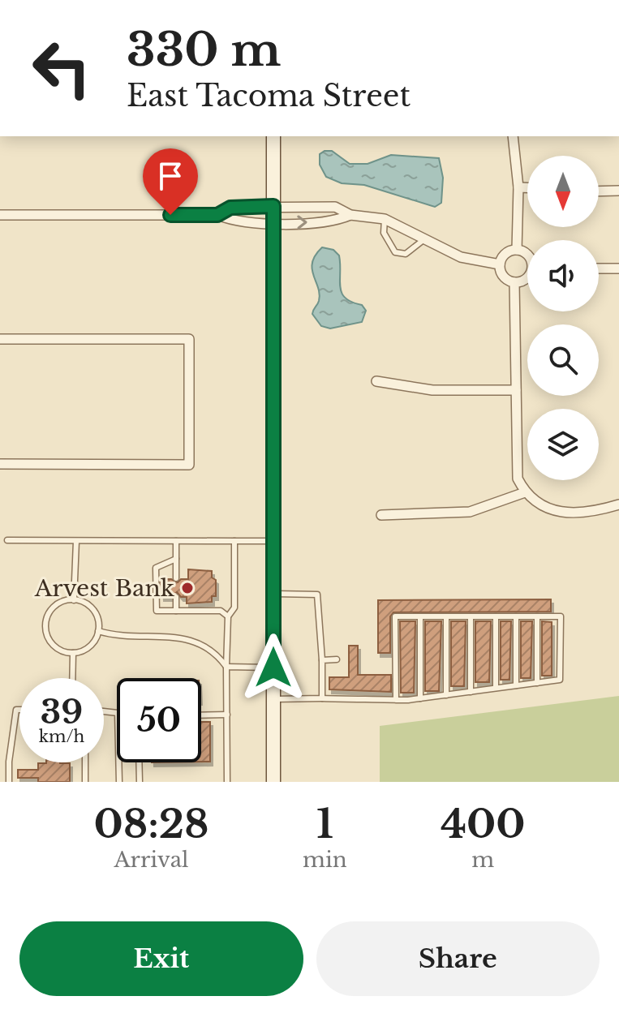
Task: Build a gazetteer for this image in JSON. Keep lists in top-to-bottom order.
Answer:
{
  "places": ["Arvest Bank"],
  "north": "bottom",
  "page": {
    "turn": ["330 m", "East Tacoma Street"],
    "speed": "39 km/h",
    "limit": "50",
    "eta": [
      "08:28",
      "Arrival",
      "1",
      "min",
      "400",
      "m"
    ],
    "buttons": ["Exit", "Share"]
  }
}
